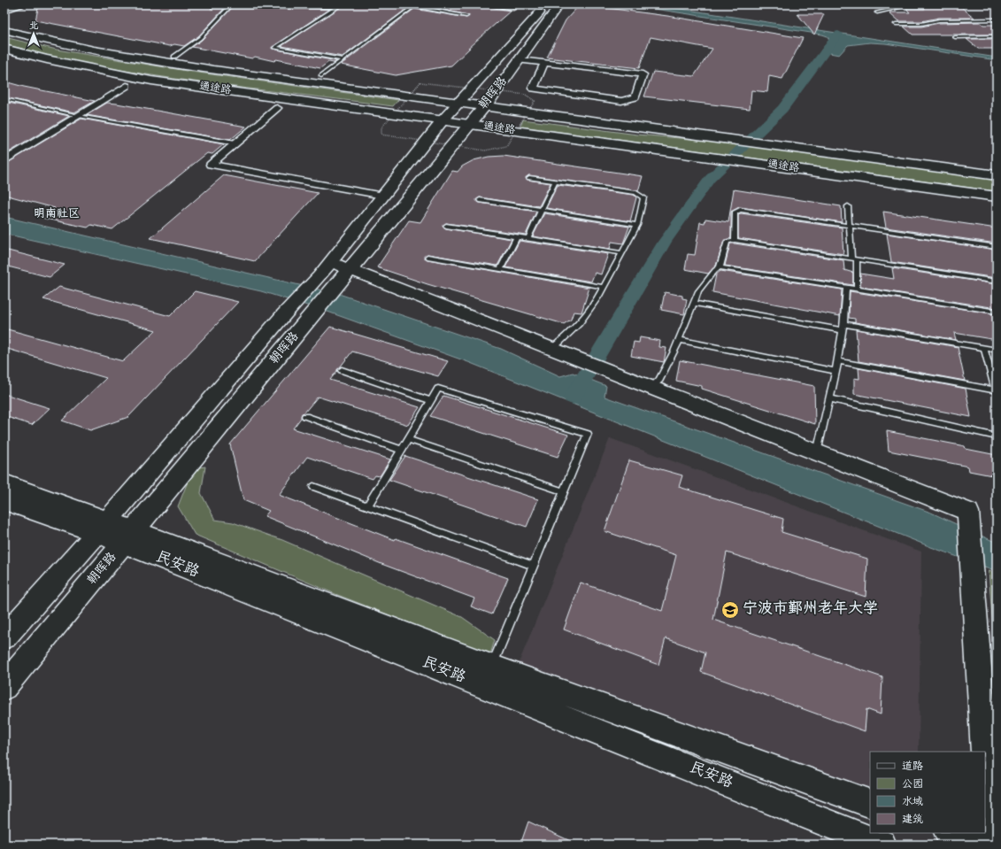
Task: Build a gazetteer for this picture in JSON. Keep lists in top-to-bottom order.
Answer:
{
  "streets": {
    "main road": ["通途路", "朝晖路", "民安路"]
  },
  "crossings": [
    ["通途路", "朝晖路"],
    ["朝晖路", "民安路"]
  ],
  "districts": ["明南社区"],
  "places": {
    "school or university": ["宁波市鄞州老年大学"]
  },
  "legend": [
    "道路",
    "公园",
    "水域",
    "建筑"
  ],
  "north": "top"
}
